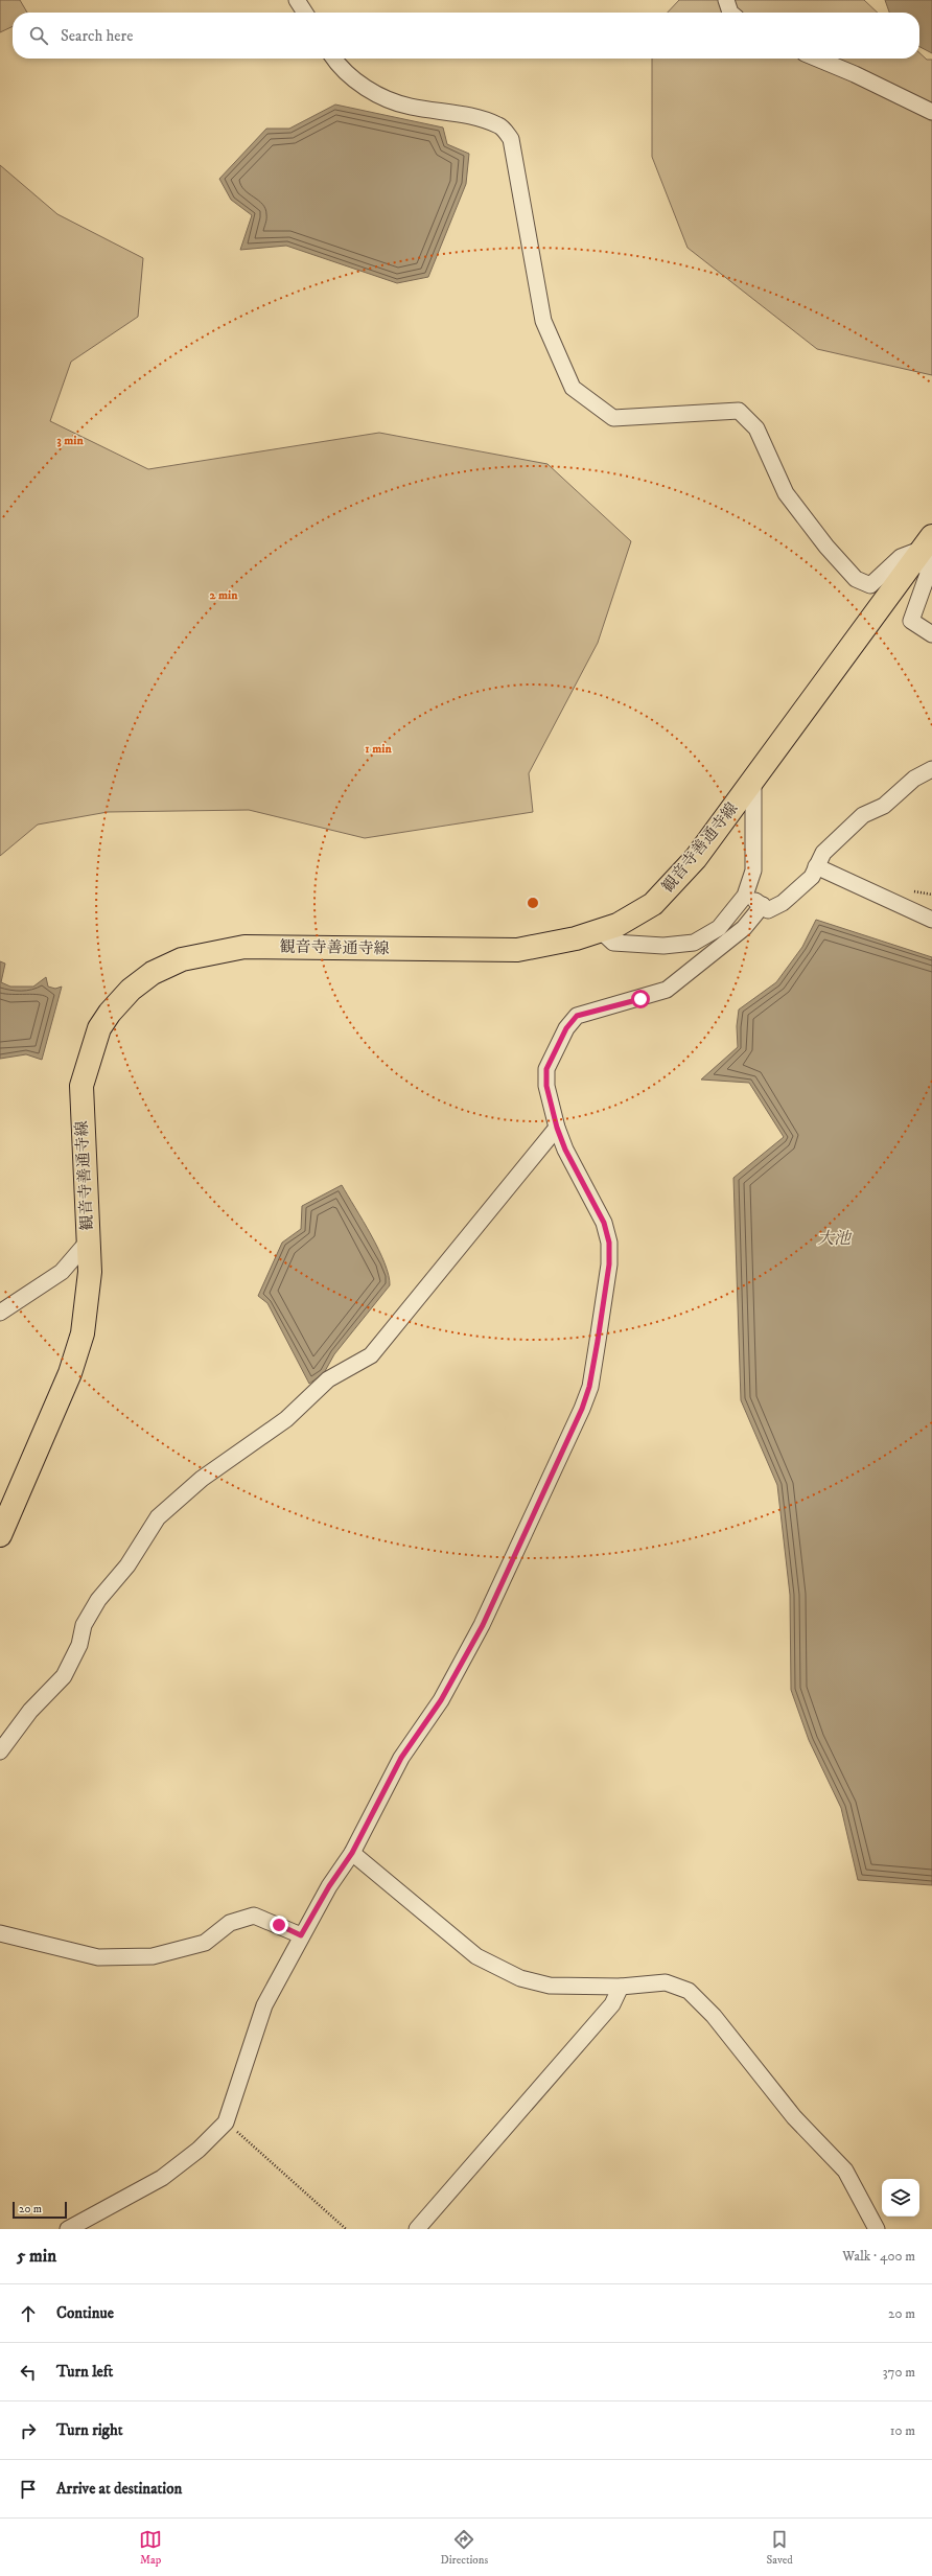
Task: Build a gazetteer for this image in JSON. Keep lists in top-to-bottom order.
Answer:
{
  "streets": {
    "main road": ["観音寺善通寺線"]
  },
  "water": ["大池"],
  "scale_bar": "20 m",
  "page": {
    "search": "Search here",
    "scale": "20 m",
    "heading": ["5 min", "Walk · 400 m"],
    "list": [
      ["Continue", "20 m"],
      ["Turn left", "370 m"],
      ["Turn right", "10 m"],
      "Arrive at destination"
    ],
    "nav": ["Map", "Directions", "Saved"]
  },
  "rings": ["3 min", "2 min", "1 min"]
}
